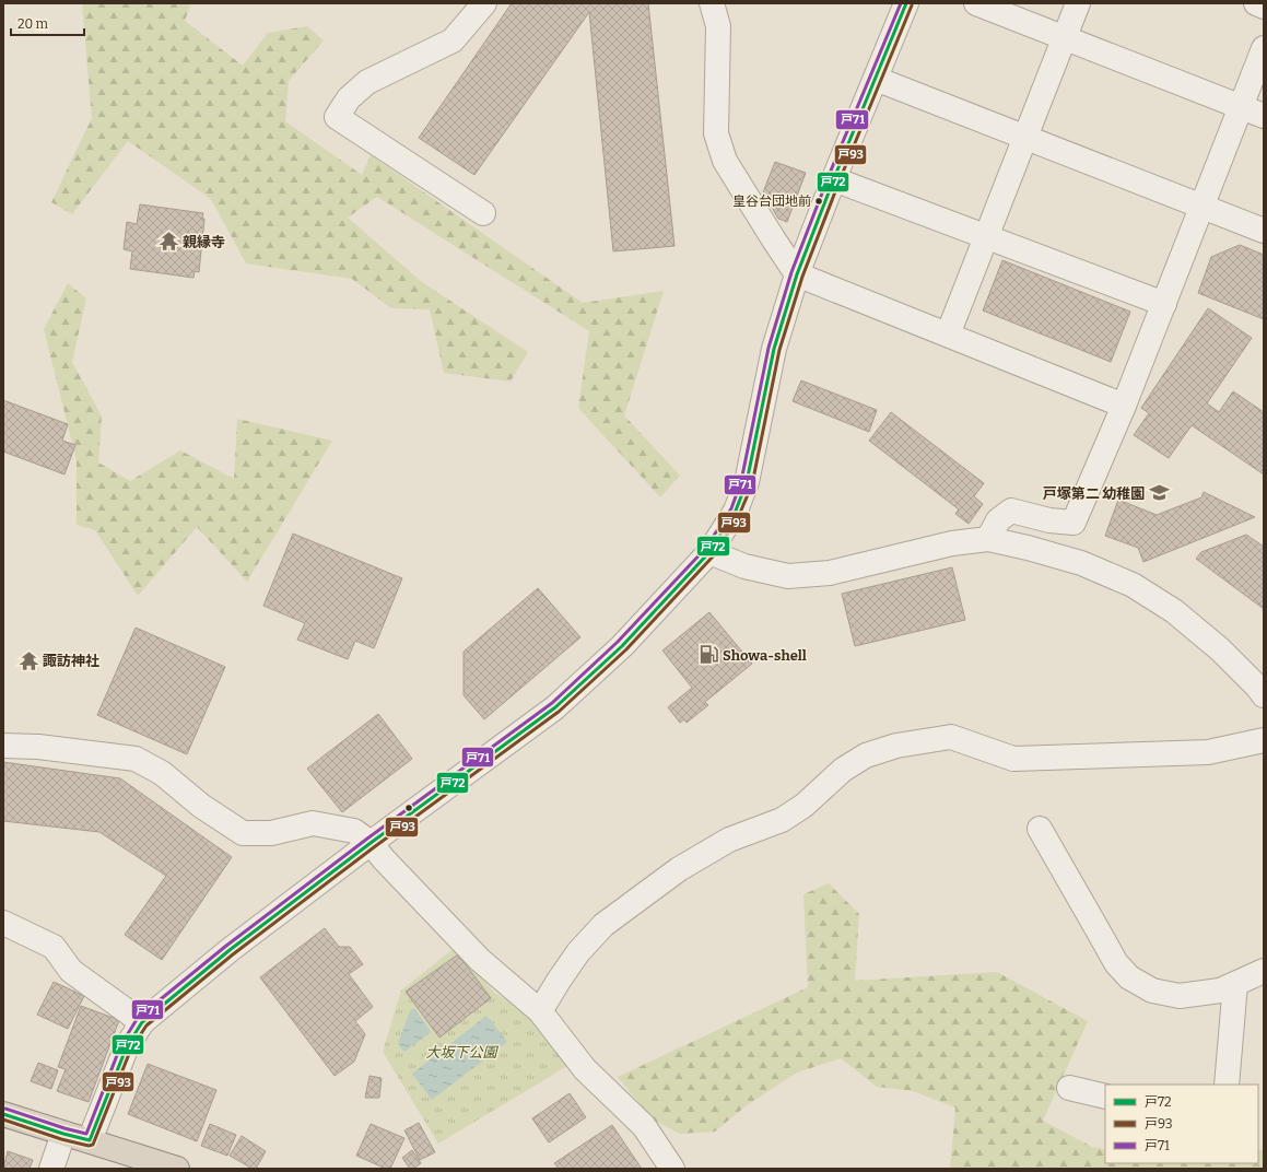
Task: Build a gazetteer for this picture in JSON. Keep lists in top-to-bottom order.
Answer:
{
  "parks": ["大坂下公園"],
  "places": {
    "other": ["皇谷台団地前"],
    "temple": ["親縁寺", "諏訪神社"],
    "school or university": ["戸塚第二 幼稚園"],
    "fuel station": ["Showa-shell"]
  },
  "lines": ["transit line 戸72", "transit line 戸71", "transit line 戸93"],
  "legend": ["戸72", "戸93", "戸71"],
  "scale_bar": "20 m"
}
